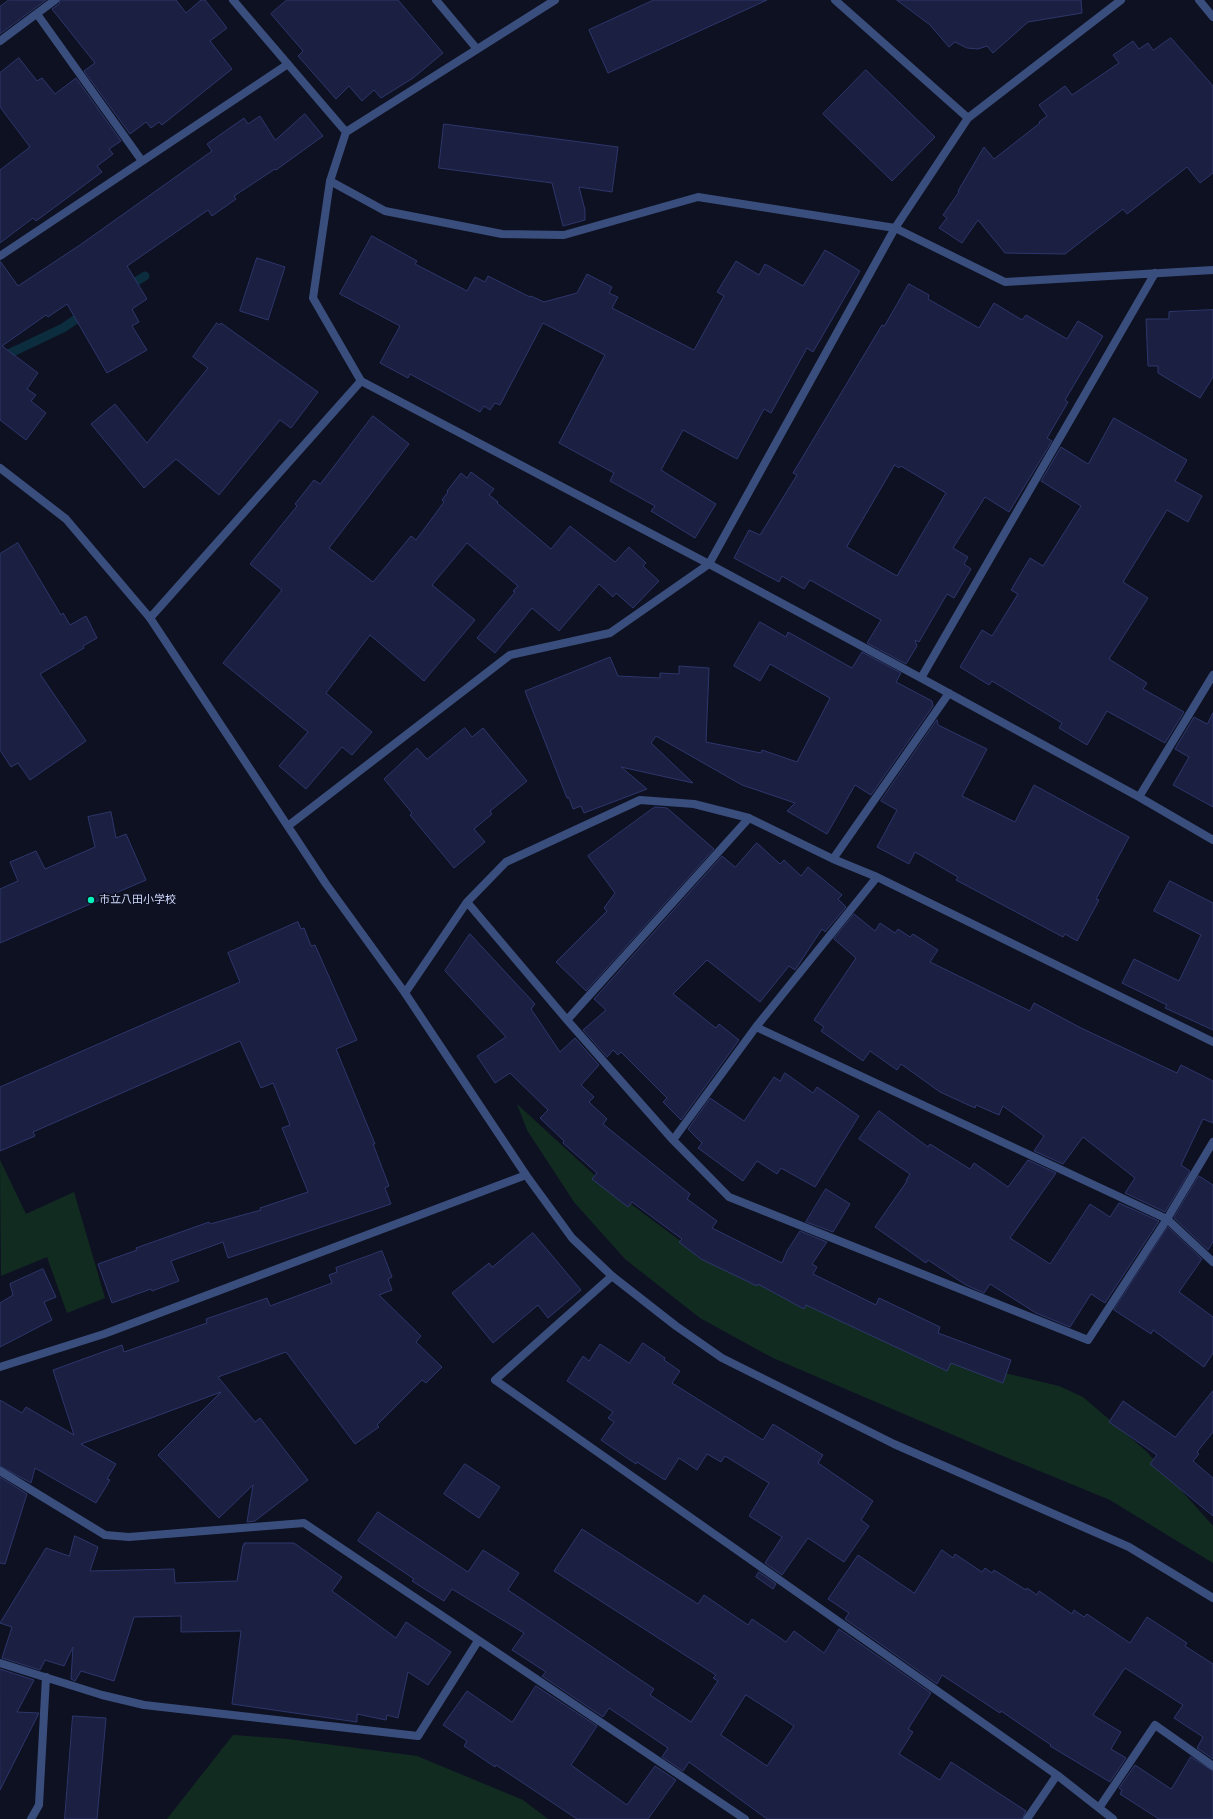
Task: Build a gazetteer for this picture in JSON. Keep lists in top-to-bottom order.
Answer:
{
  "places": ["市立八田小学校"]
}
